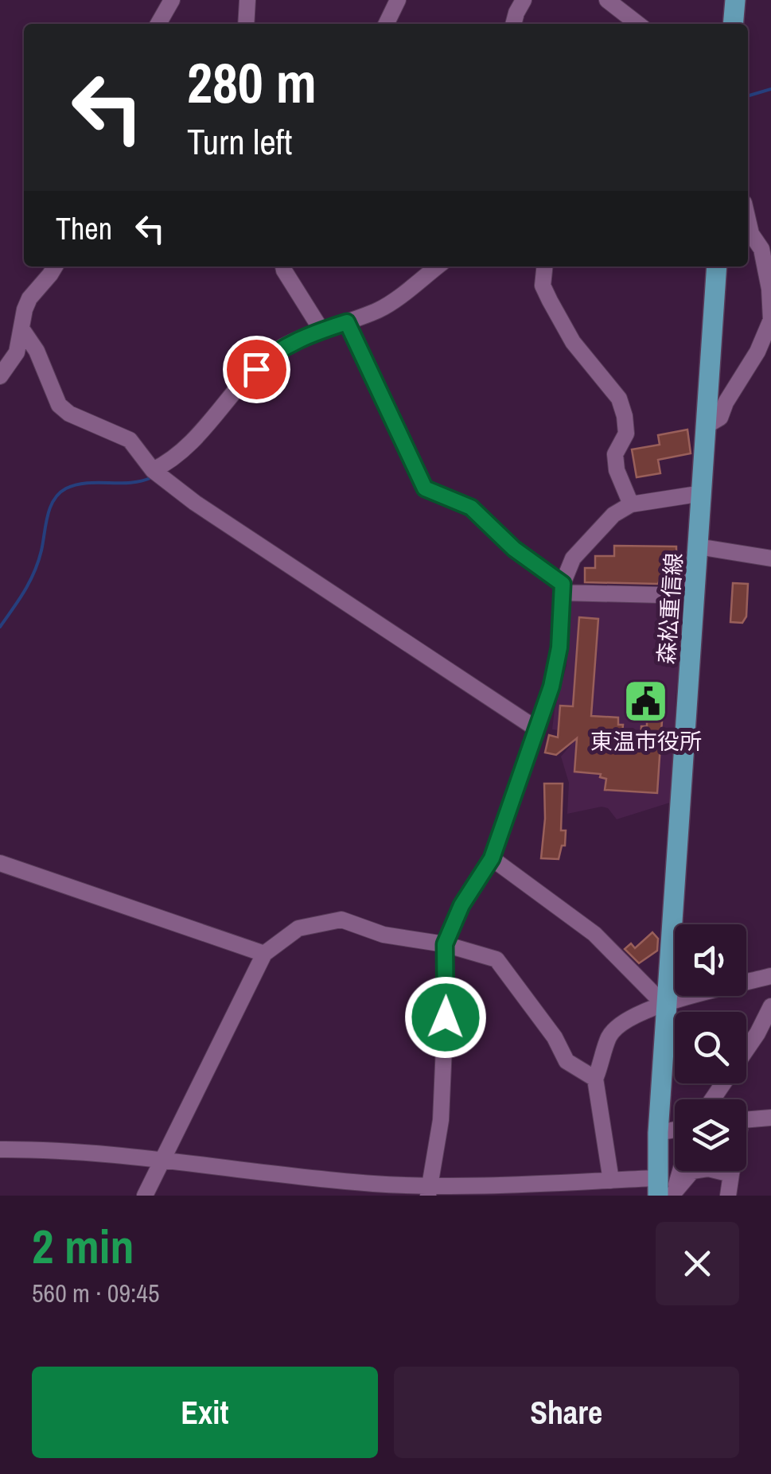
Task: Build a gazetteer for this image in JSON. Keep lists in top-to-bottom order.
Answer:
{
  "streets": {
    "main road": ["森松重信線"]
  },
  "places": {
    "public building": ["東温市役所"]
  },
  "page": {
    "turn": ["280 m", "Turn left"],
    "then": "Then",
    "heading": ["2 min", "560 m · 09:45"],
    "buttons": ["Exit", "Share"]
  }
}
